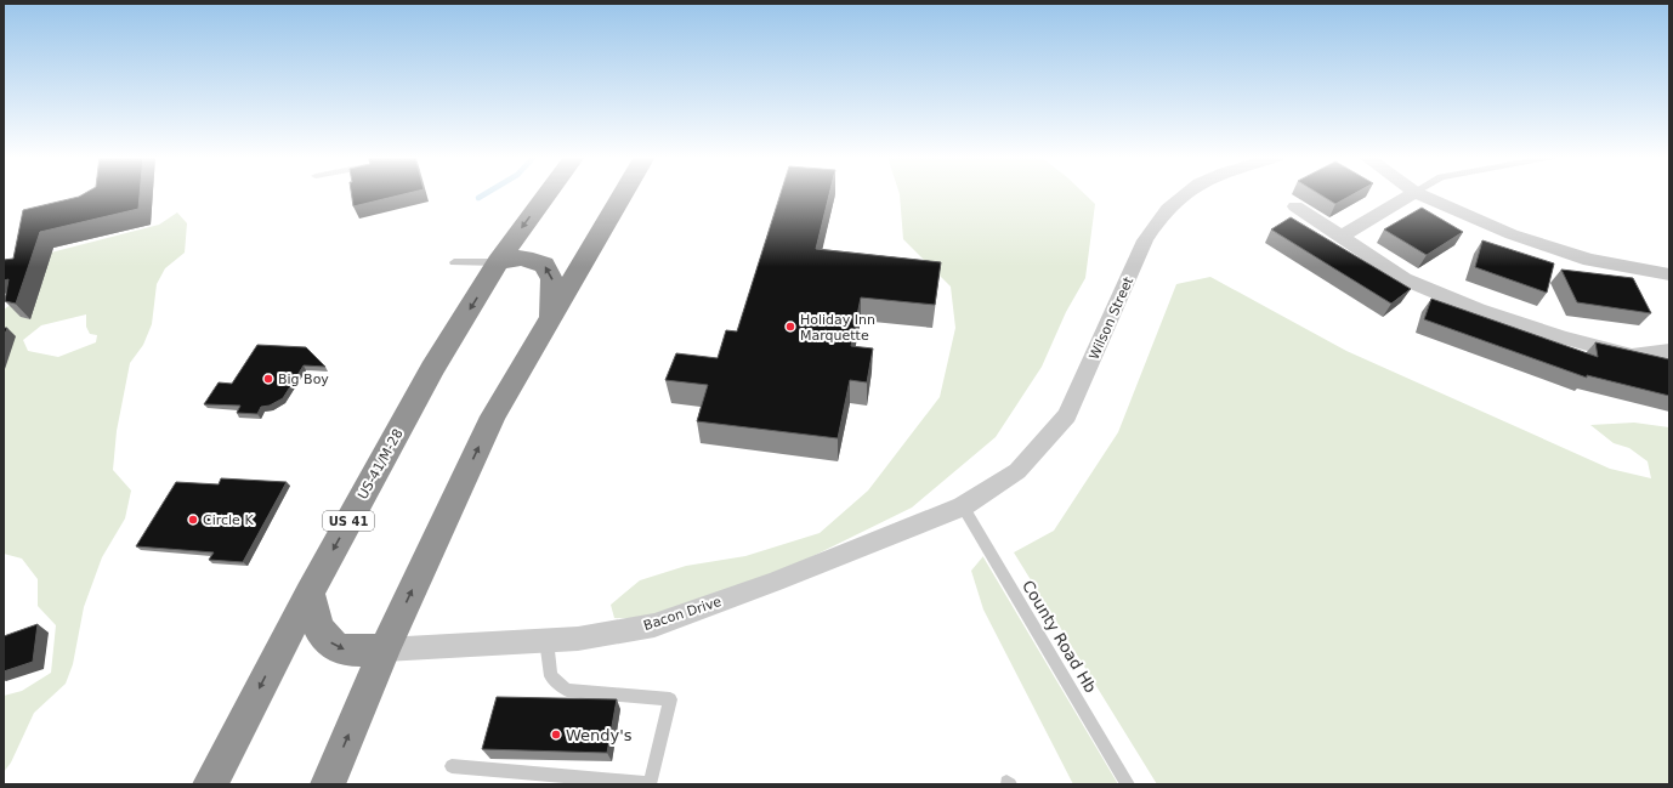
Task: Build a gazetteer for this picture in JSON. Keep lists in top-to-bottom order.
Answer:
{
  "streets": {
    "highway": ["US-41/M-28", "US 41"],
    "street": ["Wilson Street", "Bacon Drive"],
    "lane": ["County Road Hb"]
  },
  "crossings": [
    ["Wilson Street", "Bacon Drive"],
    ["Wilson Street", "County Road Hb"],
    ["Bacon Drive", "County Road Hb"]
  ],
  "places": [
    "Holiday Inn Marquette",
    "Big Boy",
    "Circle K",
    "Wendy's"
  ]
}
